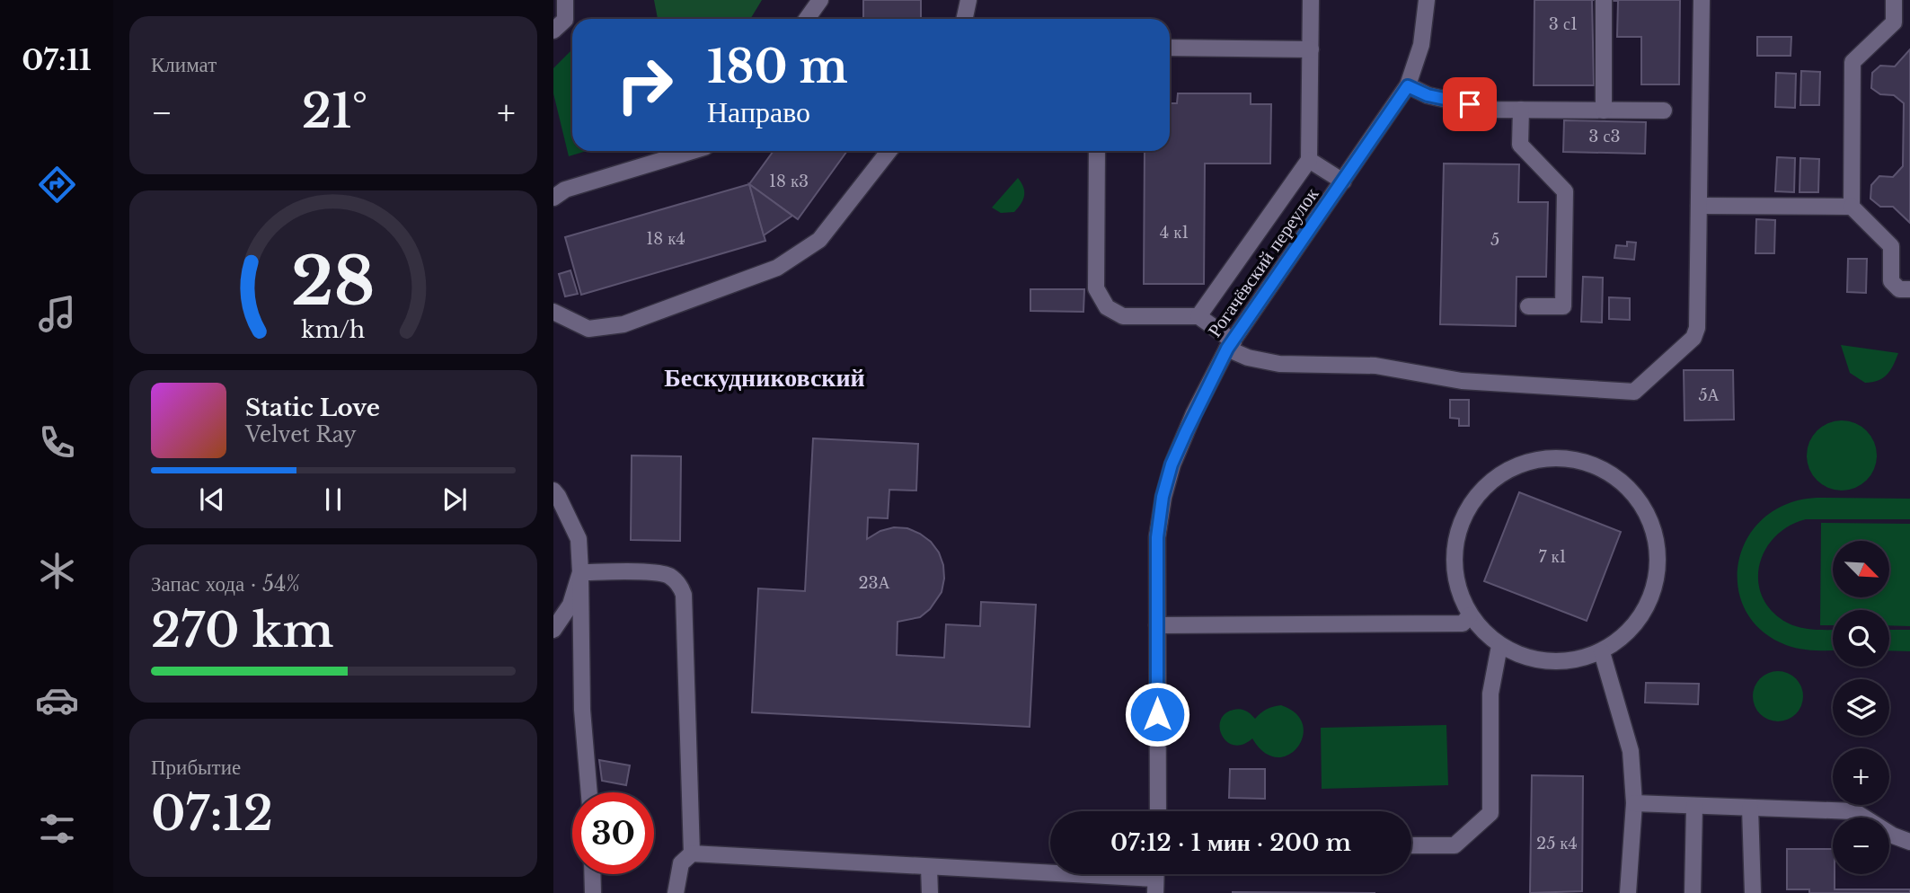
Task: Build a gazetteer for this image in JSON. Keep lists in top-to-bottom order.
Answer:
{
  "streets": {
    "street": ["Рогачёвский переулок"]
  },
  "districts": ["Бескудниковский"],
  "house_numbers": [
    "3 с1",
    "3 с3",
    "18 к3",
    "4 к1",
    "18 к4",
    "5",
    "5А",
    "7 к1",
    "23А",
    "25 к4"
  ],
  "north": "bottom right",
  "page": {
    "tabs": "07:11",
    "tile": [
      "Климат",
      ["Запас хода · 54%", "270 km"],
      ["Прибытие", "07:12"]
    ],
    "turn": ["180 m", "Направо"],
    "heat": ["−", "21°", "+"],
    "song": ["Static Love", "Velvet Ray"],
    "map_buttons": ["+", "−"],
    "limit": "30",
    "trip": "07:12 · 1 мин · 200 m",
    "gauge": ["28", "km/h"]
  }
}
